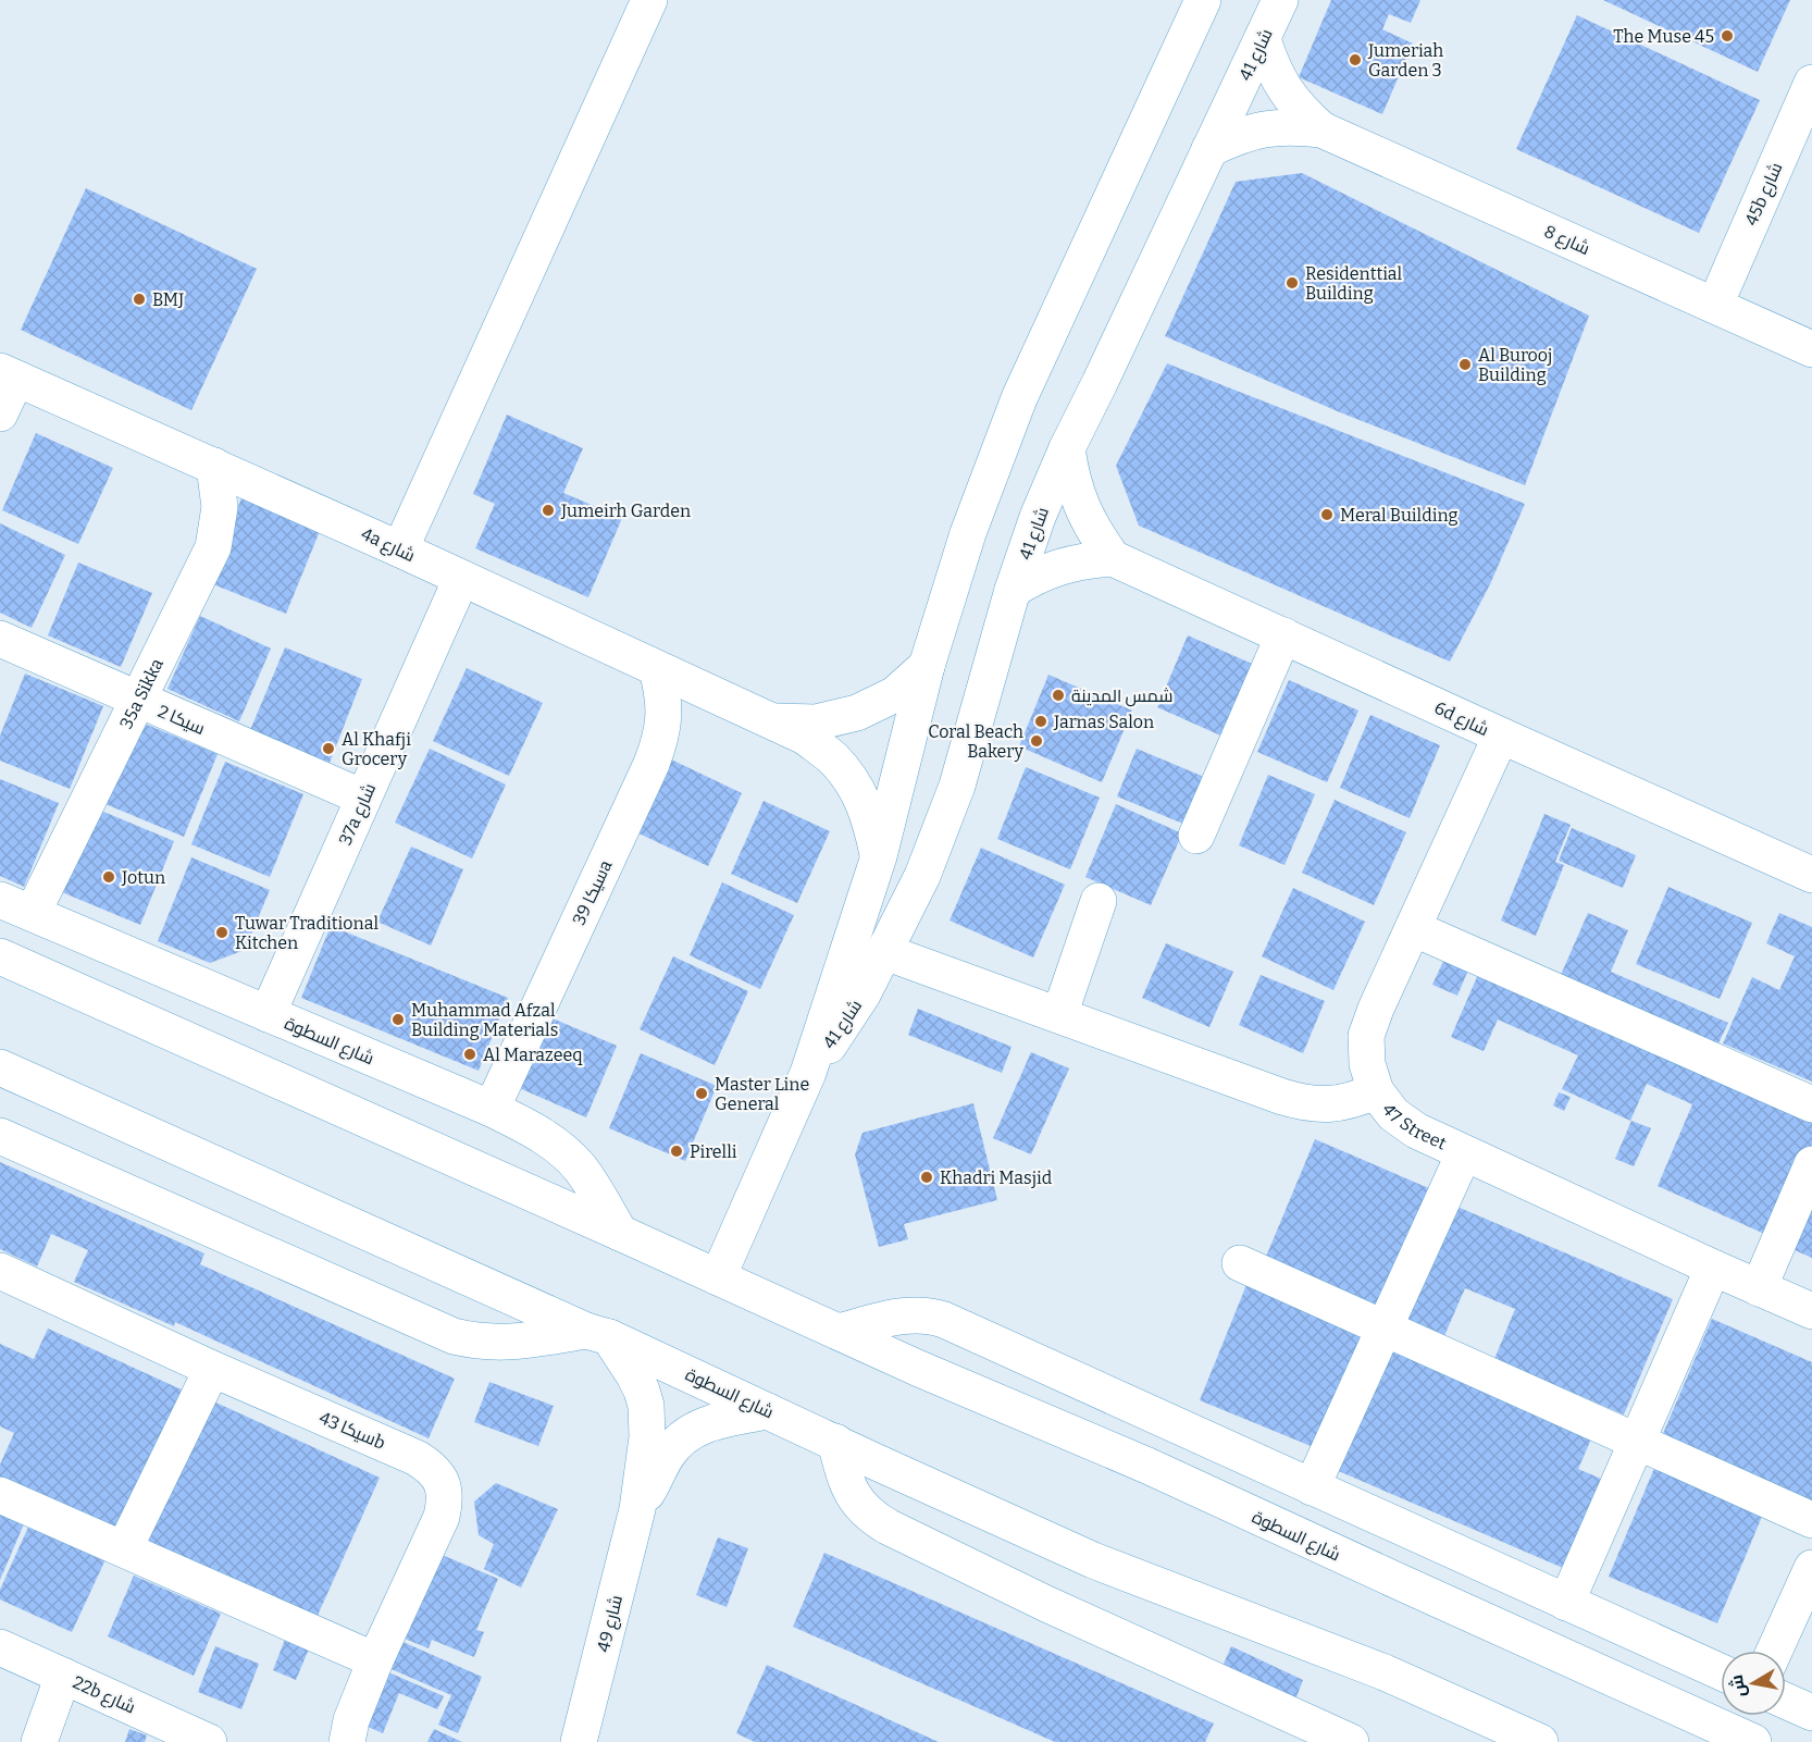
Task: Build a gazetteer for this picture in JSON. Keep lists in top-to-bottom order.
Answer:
{
  "streets": {
    "street": [
      "شارع 41",
      "45b شارع",
      "8 شارع",
      "4a شارع",
      "35a Sikka",
      "6d شارع",
      "سيكا 2",
      "37a شارع",
      "سيكا 39a",
      "شارع السطوة",
      "47 Street",
      "سيكا 43b",
      "شارع 49",
      "22b شارع"
    ]
  },
  "crossings": [
    ["شارع 41", "8 شارع"],
    ["شارع 41", "4a شارع"],
    ["شارع 41", "شارع السطوة"],
    ["45b شارع", "8 شارع"],
    ["4a شارع", "35a Sikka"],
    ["4a شارع", "37a شارع"],
    ["4a شارع", "سيكا 39a"],
    ["35a Sikka", "سيكا 2"],
    ["35a Sikka", "شارع السطوة"],
    ["6d شارع", "47 Street"],
    ["سيكا 2", "37a شارع"],
    ["37a شارع", "شارع السطوة"],
    ["سيكا 39a", "شارع السطوة"],
    ["شارع السطوة", "شارع 49"]
  ],
  "places": [
    "The Muse 45",
    "Jumeriah Garden 3",
    "Residenttial Building",
    "BMJ",
    "Al Burooj Building",
    "Jumeirh Garden",
    "Meral Building",
    "شمس المدينة",
    "Jarnas Salon",
    "Coral Beach Bakery",
    "Al Khafji Grocery",
    "Jotun",
    "Tuwar Traditional Kitchen",
    "Muhammad Afzal Building Materials",
    "Al Marazeeq",
    "Master Line General",
    "Pirelli",
    "Khadri Masjid"
  ],
  "north": "left"
}
